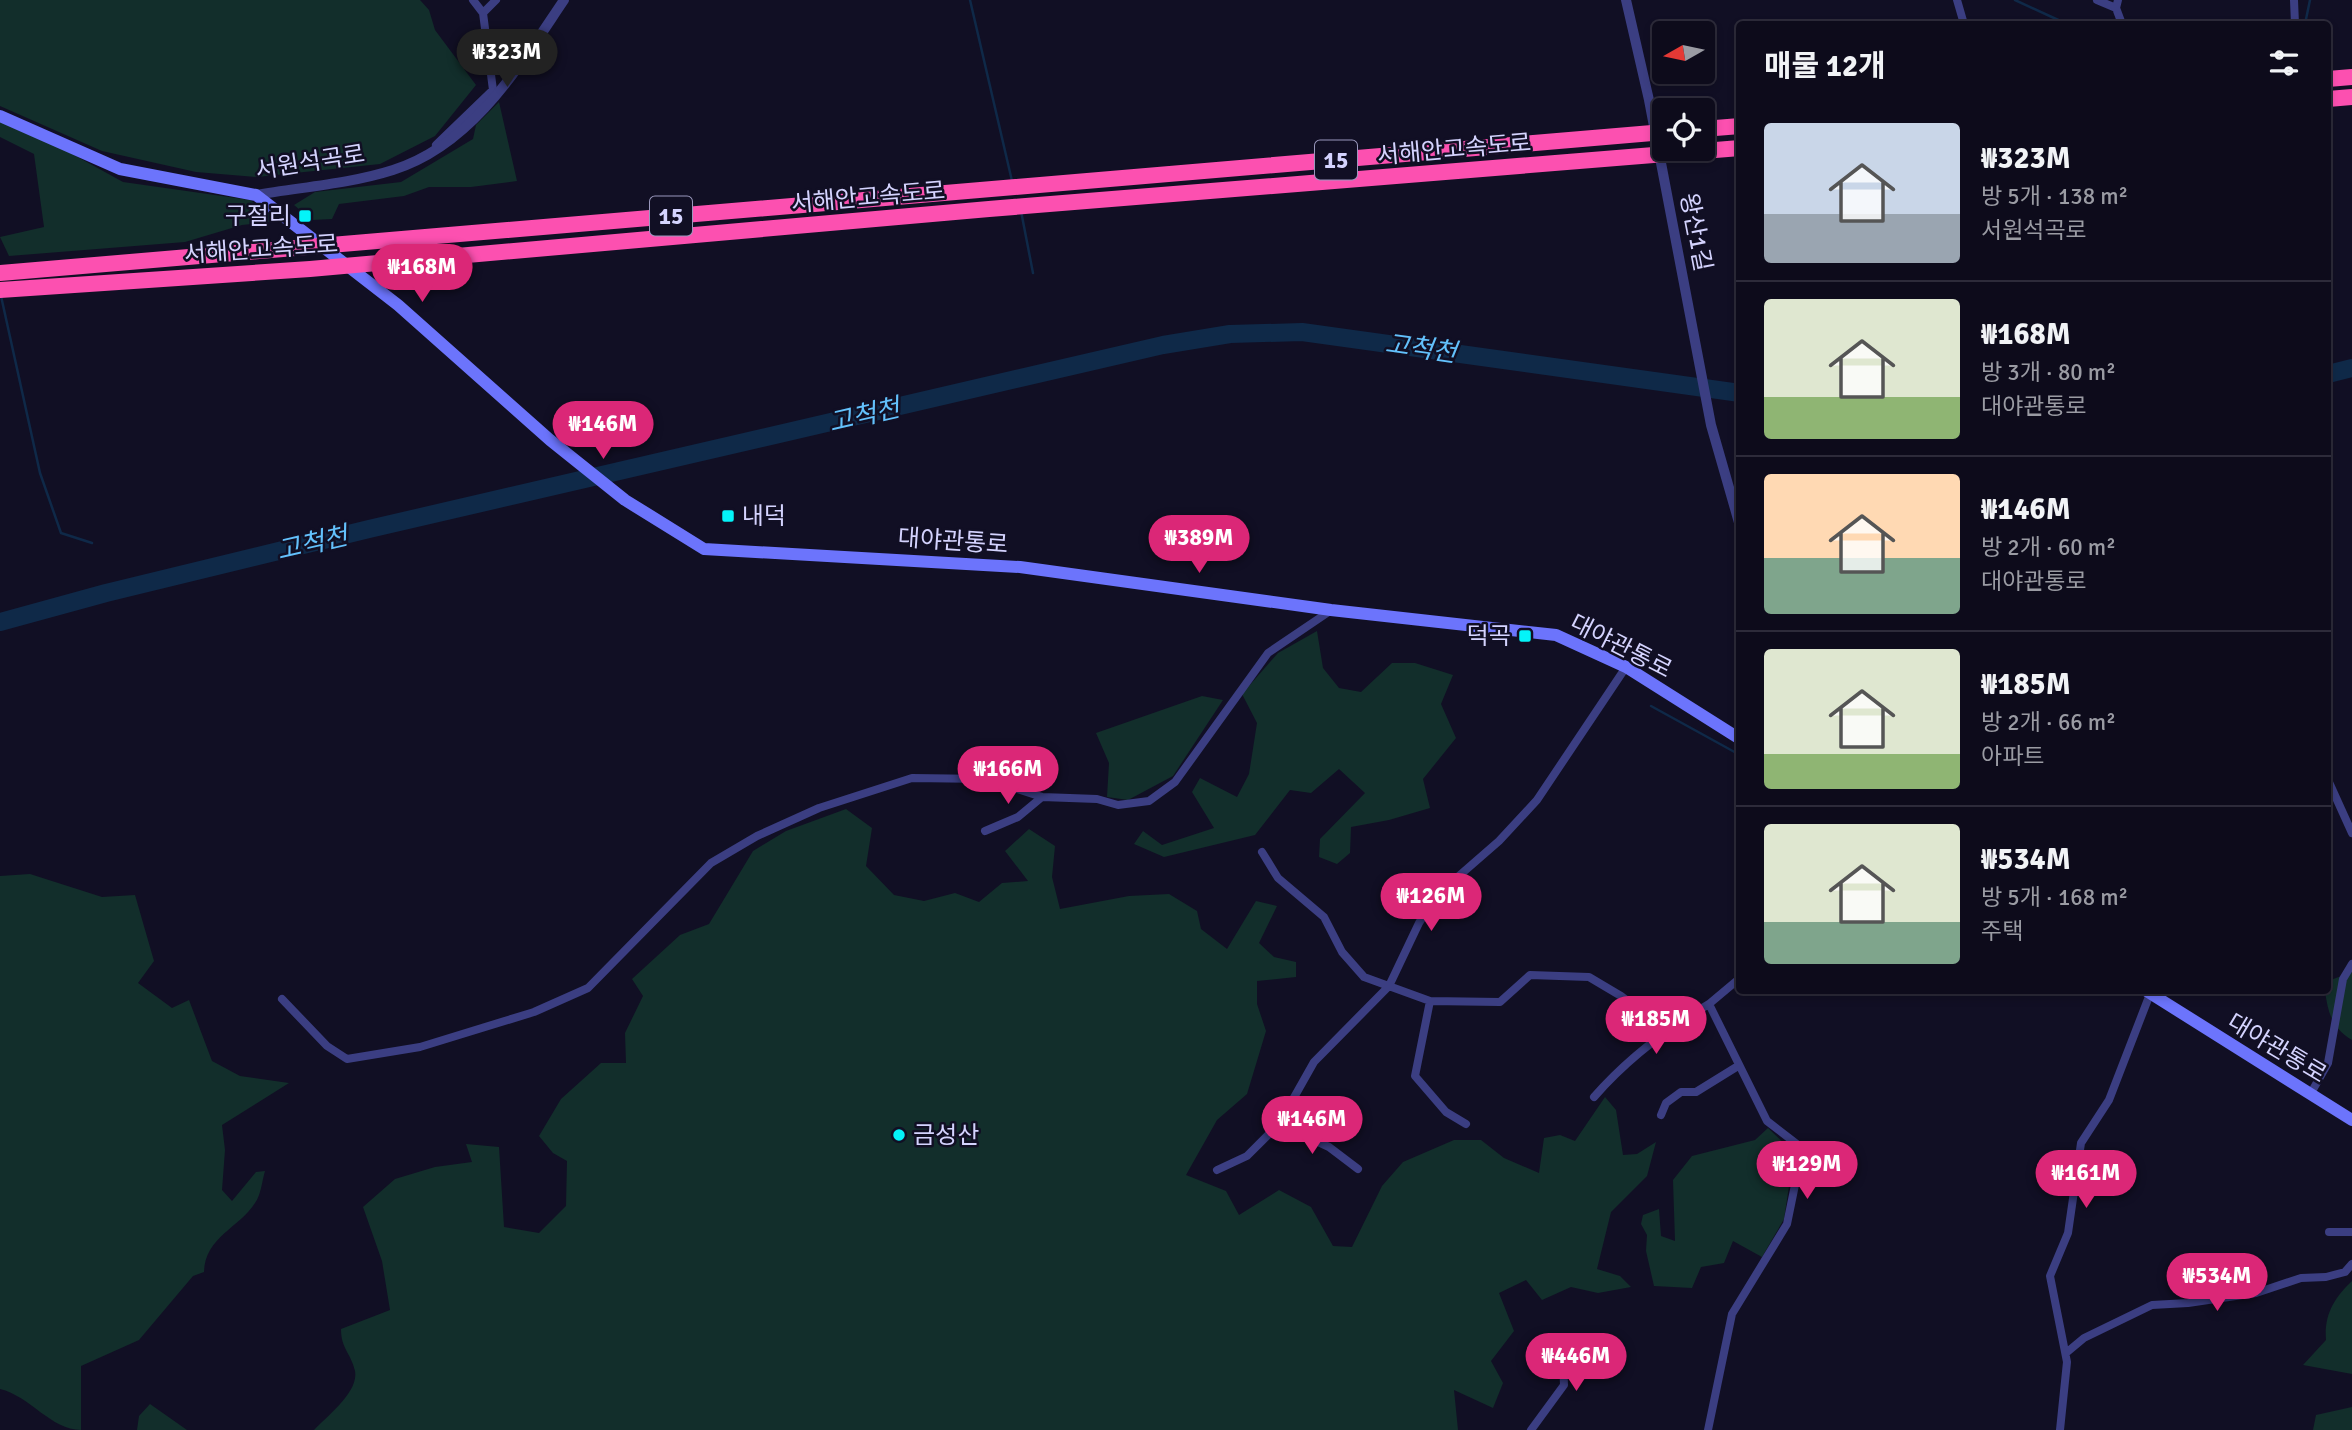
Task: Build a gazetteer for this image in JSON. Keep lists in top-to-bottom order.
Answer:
{
  "streets": {
    "highway": ["서해안고속도로", "15"],
    "main road": ["서원석곡로", "대야관통로"],
    "street": ["왕산1길"]
  },
  "crossings": [
    ["서원석곡로", "대야관통로"]
  ],
  "water": ["고척천"],
  "places": {
    "transit": ["구절리", "내덕", "덕곡"],
    "other": ["금성산"]
  },
  "north": "left",
  "page": {
    "heading": "매물 12개",
    "price": [
      "₩323M",
      "₩168M",
      "₩146M",
      "₩389M",
      "₩166M",
      "₩126M",
      "₩185M",
      "₩146M",
      "₩129M",
      "₩161M",
      "₩534M",
      "₩446M"
    ],
    "list": [
      {
        "name": "₩323M",
        "note": "방 5개 · 138 m² · 서원석곡로"
      },
      {
        "name": "₩168M",
        "note": "방 3개 · 80 m² · 대야관통로"
      },
      {
        "name": "₩146M",
        "note": "방 2개 · 60 m² · 대야관통로"
      },
      {
        "name": "₩185M",
        "note": "방 2개 · 66 m² · 아파트"
      },
      {
        "name": "₩534M",
        "note": "방 5개 · 168 m² · 주택"
      }
    ]
  }
}
